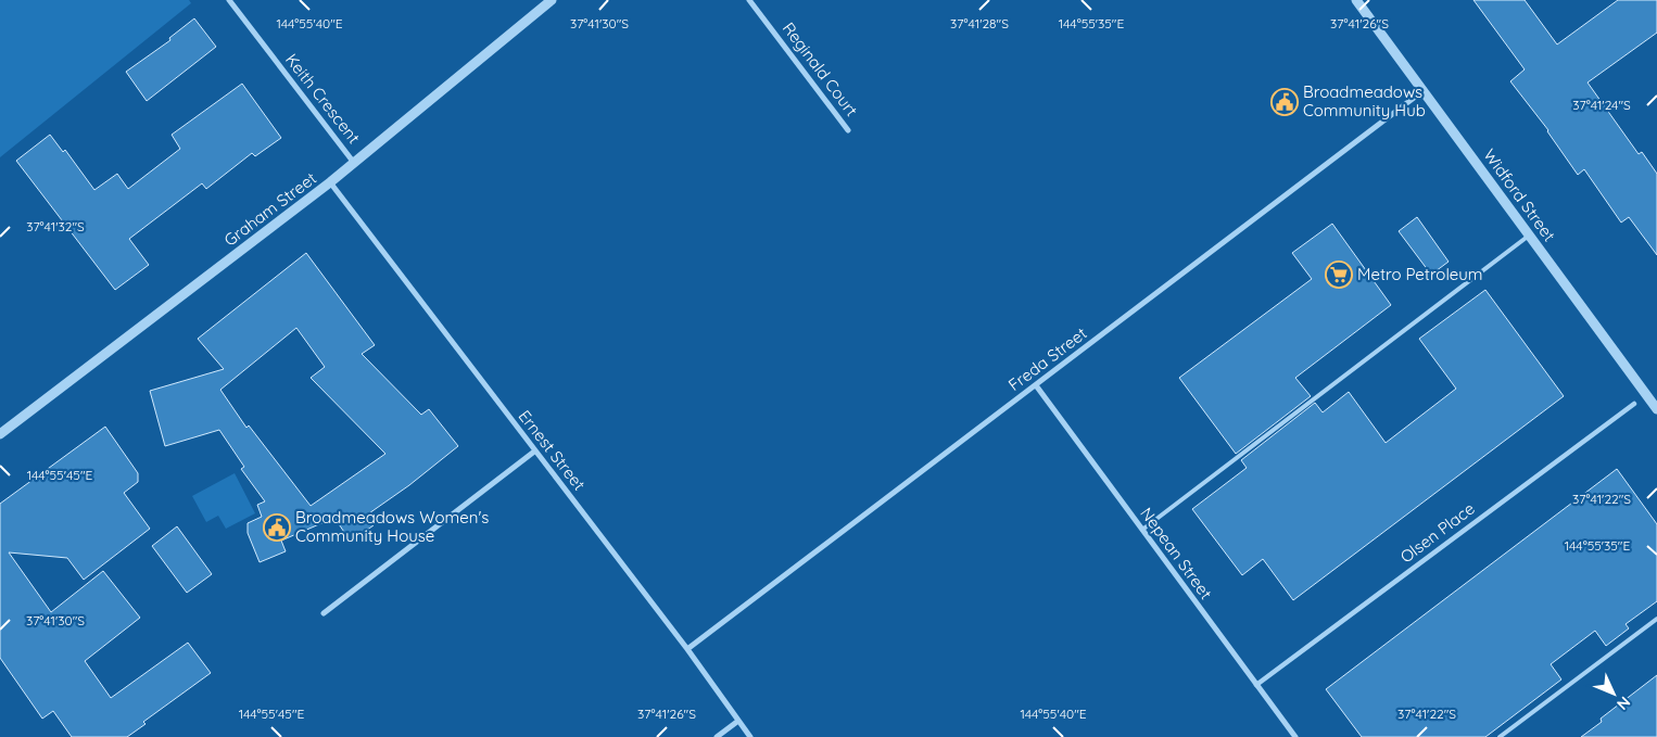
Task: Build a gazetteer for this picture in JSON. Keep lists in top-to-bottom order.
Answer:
{
  "streets": {
    "street": [
      "Reginald Court",
      "Keith Crescent",
      "Widford Street",
      "Graham Street",
      "Freda Street",
      "Ernest Street",
      "Olsen Place",
      "Nepean Street"
    ]
  },
  "crossings": [
    ["Keith Crescent", "Graham Street"],
    ["Widford Street", "Freda Street"],
    ["Graham Street", "Ernest Street"],
    ["Freda Street", "Ernest Street"],
    ["Freda Street", "Nepean Street"],
    ["Olsen Place", "Nepean Street"]
  ],
  "places": {
    "public building": ["Broadmeadows Community Hub", "Broadmeadows Women's Community House"],
    "supermarket": ["Metro Petroleum"]
  },
  "north": "bottom right",
  "coordinates": [
    "144°55'40\"E",
    "144°55'35\"E",
    "37°41'28\"S",
    "37°41'26\"S",
    "37°41'30\"S",
    "37°41'24\"S",
    "37°41'32\"S",
    "144°55'45\"E",
    "37°41'22\"S"
  ]
}
